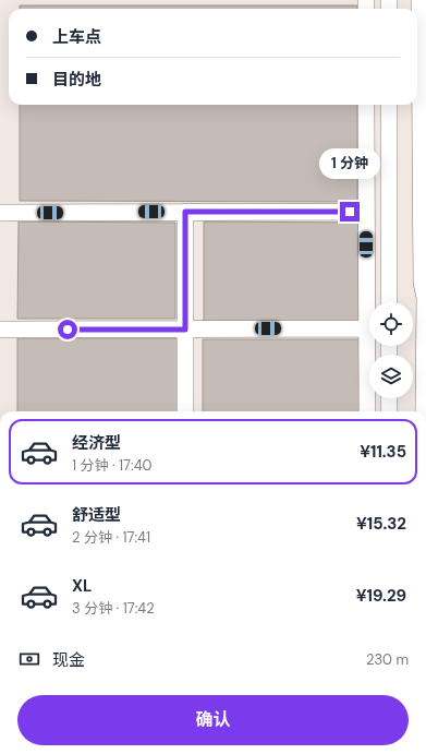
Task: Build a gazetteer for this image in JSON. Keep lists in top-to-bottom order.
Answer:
{
  "page": {
    "banner": ["上车点", "目的地"],
    "bubble": "1 分钟",
    "list": [
      {
        "name": "经济型",
        "note": "1 分钟 · 17:40",
        "value": "¥11.35"
      },
      {
        "name": "舒适型",
        "note": "2 分钟 · 17:41",
        "value": "¥15.32"
      },
      {
        "name": "XL",
        "note": "3 分钟 · 17:42",
        "value": "¥19.29"
      }
    ],
    "pay": ["现金", "230 m"],
    "buttons": "确认"
  }
}
